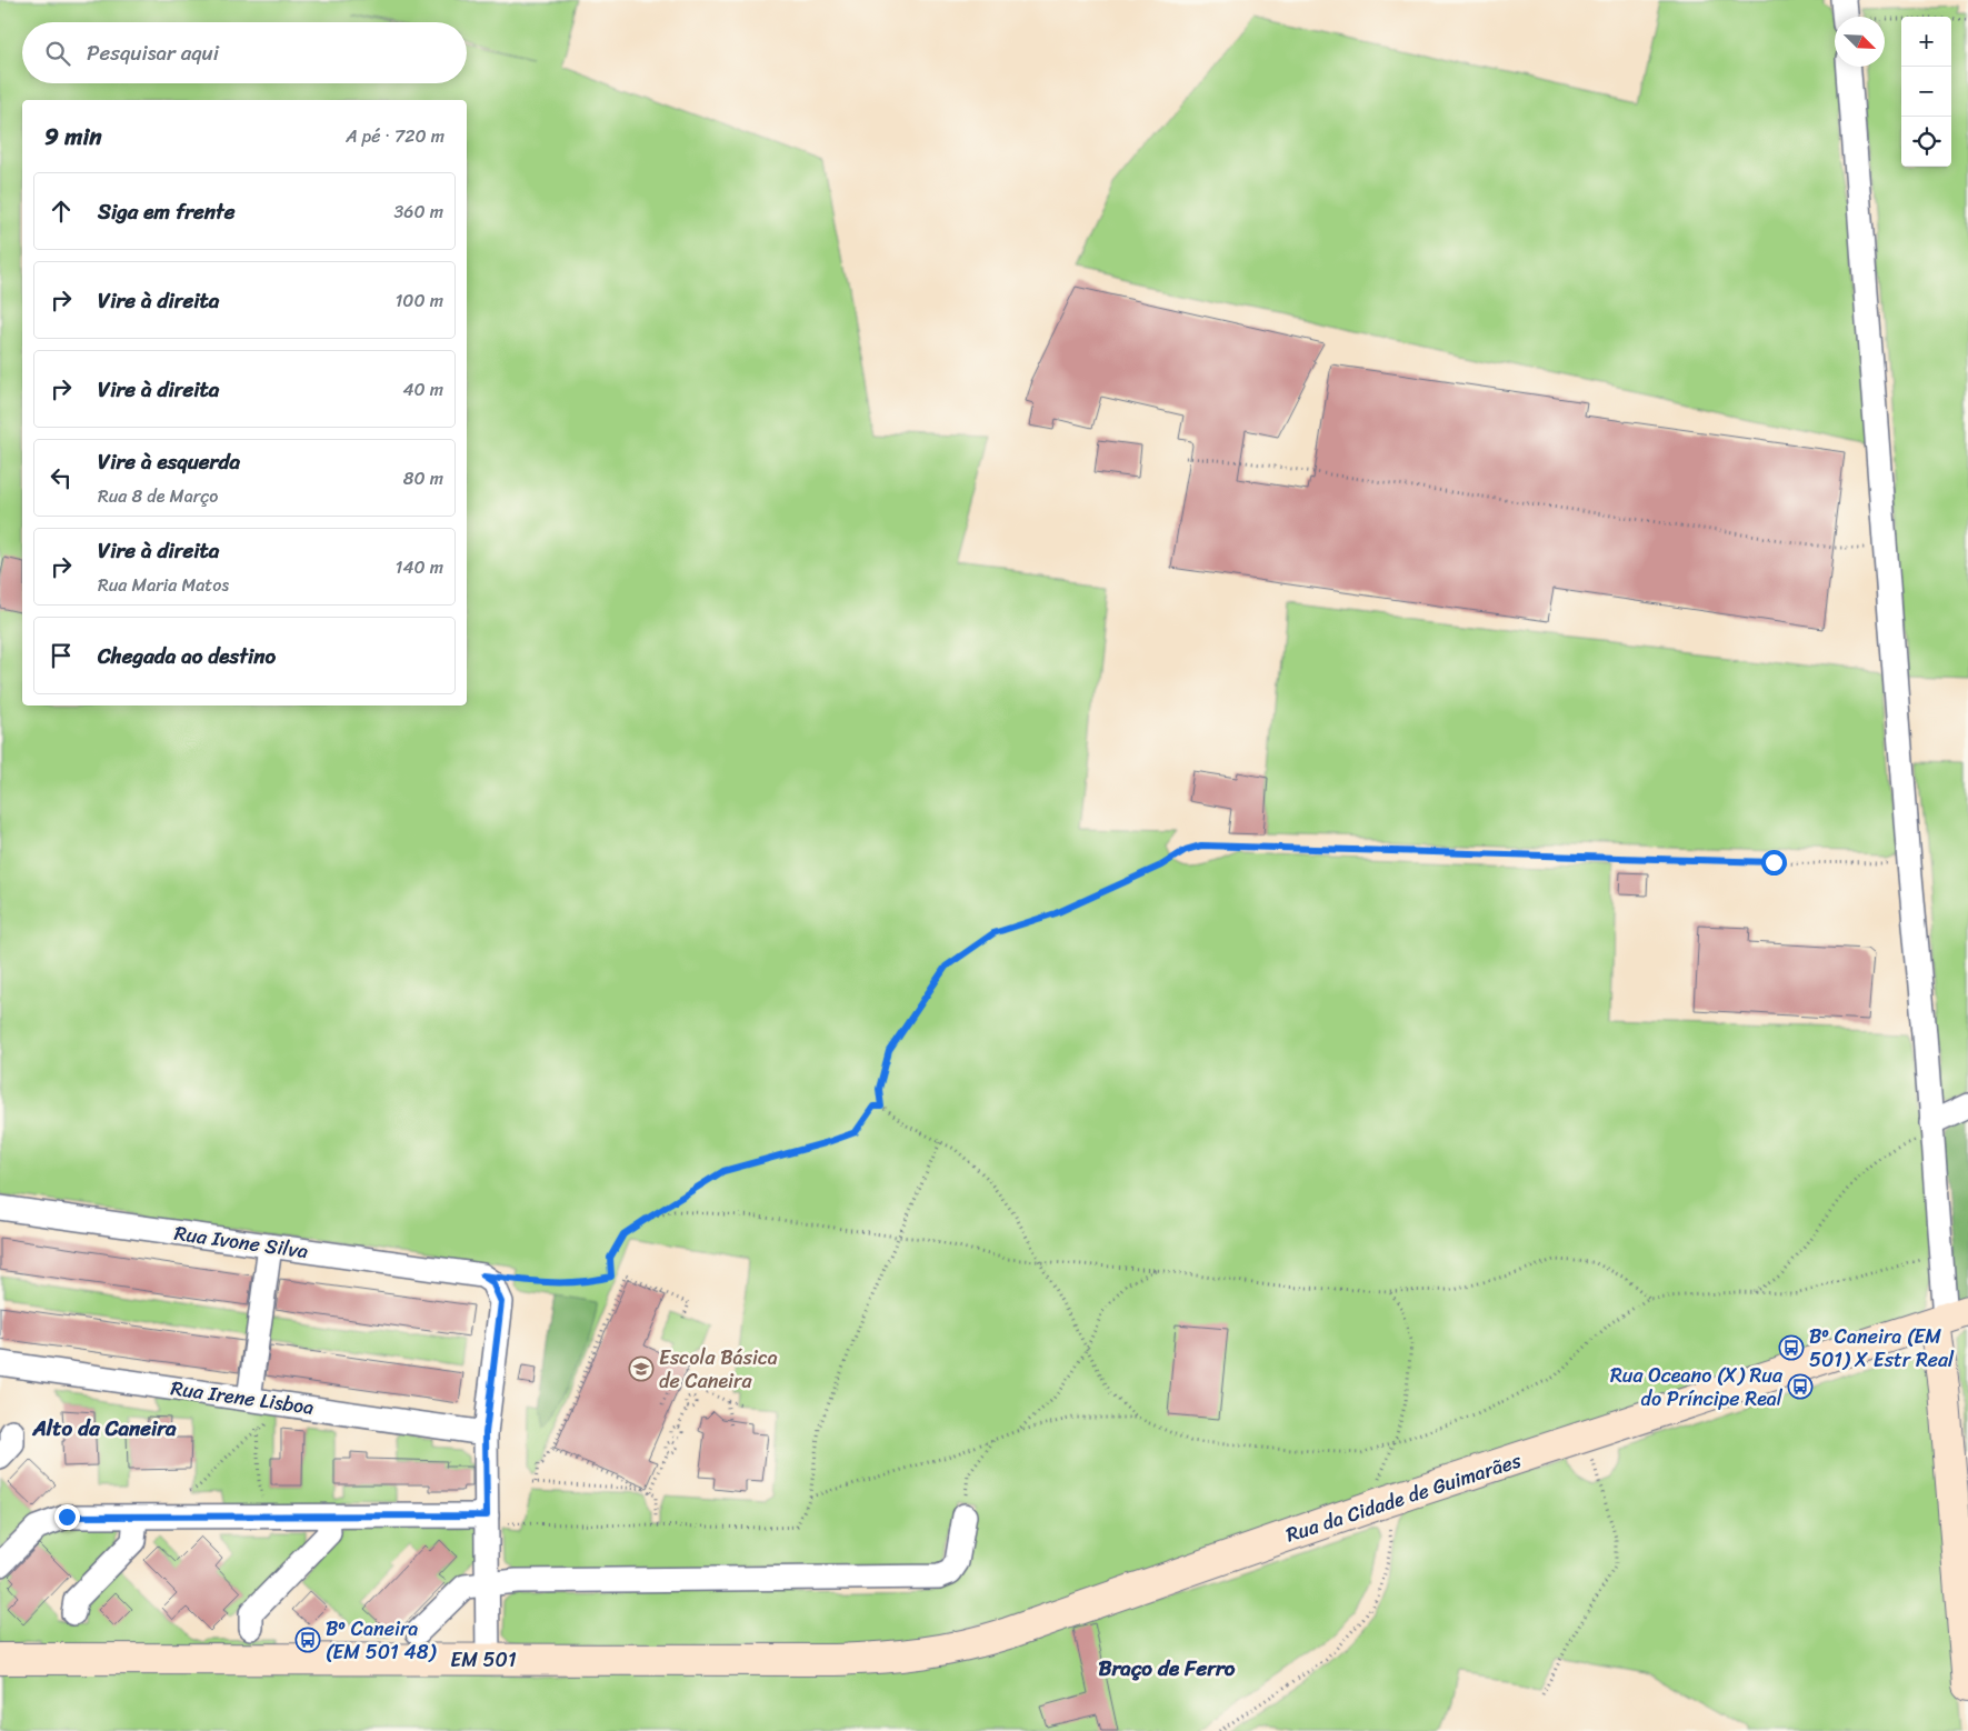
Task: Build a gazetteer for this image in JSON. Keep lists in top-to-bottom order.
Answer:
{
  "streets": {
    "main road": ["Rua da Cidade de Guimarães", "EM 501"],
    "street": ["Rua Ivone Silva", "Rua Irene Lisboa"]
  },
  "crossings": [
    ["Rua da Cidade de Guimarães", "EM 501"]
  ],
  "districts": ["Alto da Caneira", "Braço de Ferro"],
  "places": {
    "bus stop": ["Bº Caneira (EM 501) X Estr Real", "Rua Oceano (X) Rua do Príncipe Real", "Bº Caneira (EM 501 48)"],
    "school or university": ["Escola Básica de Caneira"]
  },
  "north": "bottom right",
  "page": {
    "map_buttons": ["+", "−"],
    "search": "Pesquisar aqui",
    "heading": ["9 min", "A pé · 720 m"],
    "list": [
      ["Siga em frente", "360 m"],
      ["Vire à direita", "100 m"],
      ["Vire à direita", "40 m"],
      ["Vire à esquerda", "Rua 8 de Março", "80 m"],
      ["Vire à direita", "Rua Maria Matos", "140 m"],
      "Chegada ao destino"
    ]
  }
}
